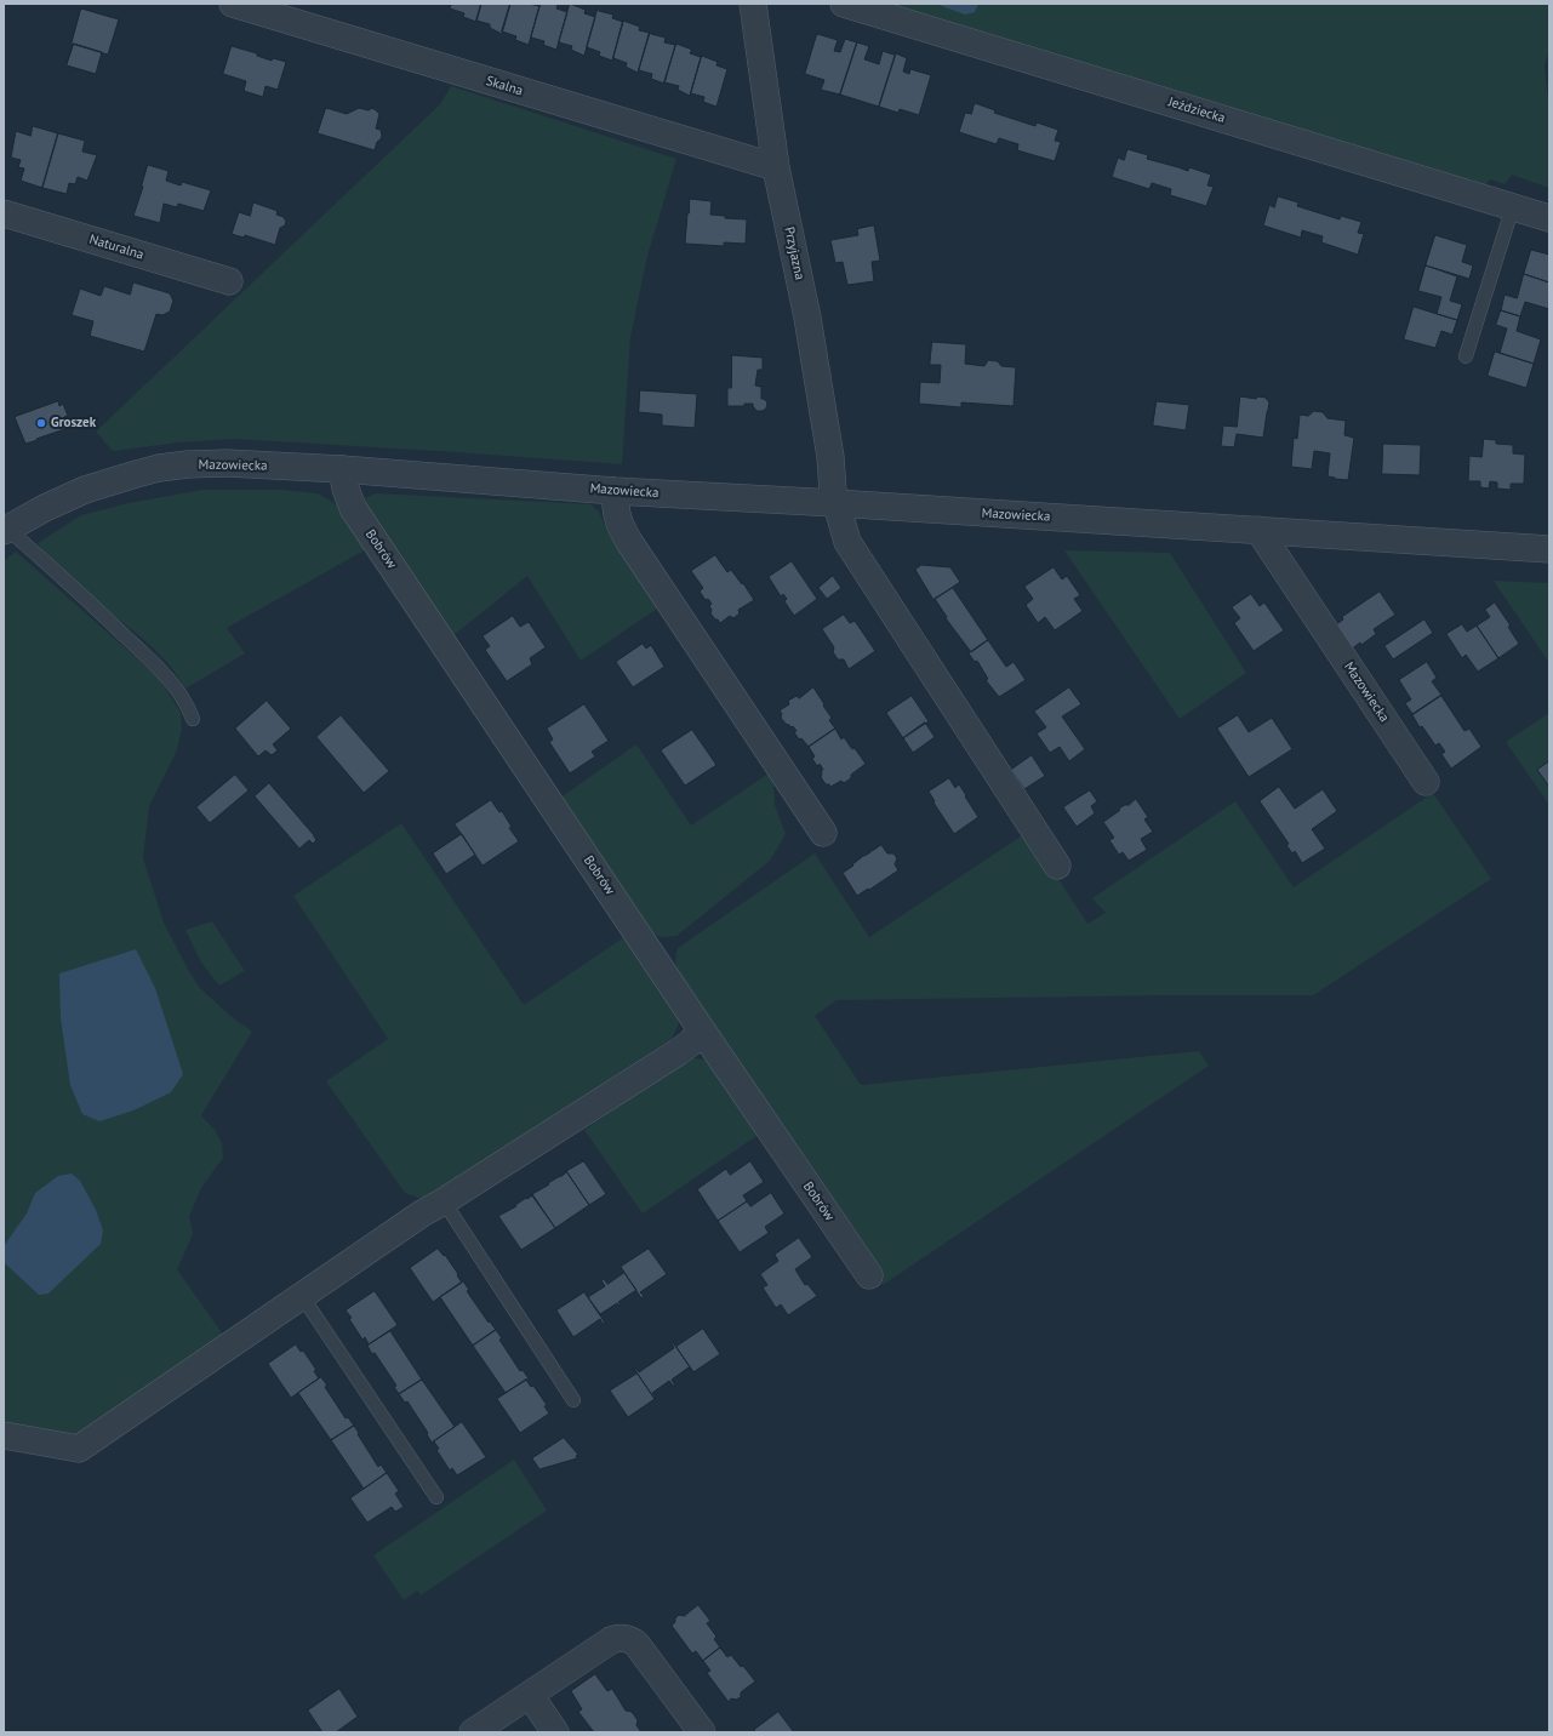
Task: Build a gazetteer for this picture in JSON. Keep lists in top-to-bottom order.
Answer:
{
  "streets": {
    "street": [
      "Skalna",
      "Jeździecka",
      "Naturalna",
      "Przyjazna",
      "Mazowiecka",
      "Bobrów"
    ]
  },
  "crossings": [
    ["Skalna", "Przyjazna"],
    ["Przyjazna", "Mazowiecka"],
    ["Mazowiecka", "Bobrów"]
  ],
  "places": ["Groszek"]
}
